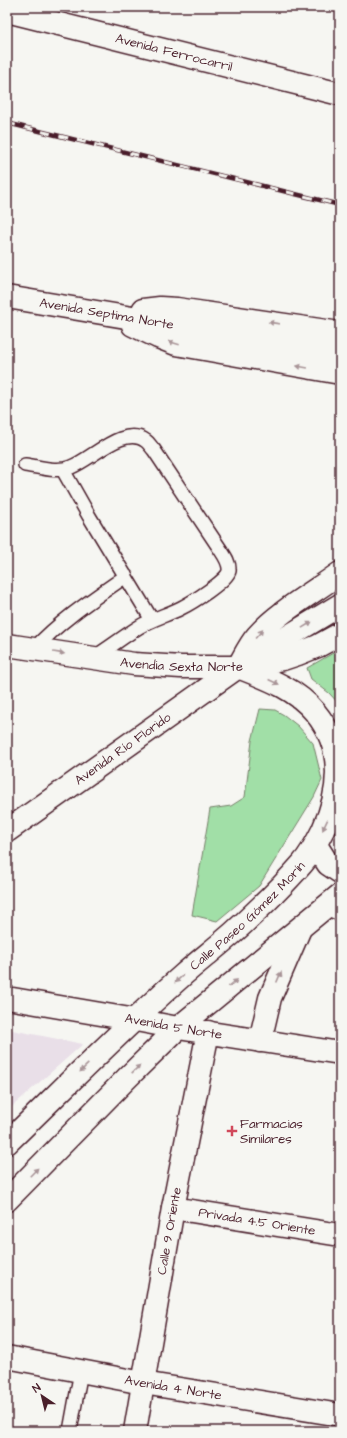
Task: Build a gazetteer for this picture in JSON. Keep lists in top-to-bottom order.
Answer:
{
  "streets": {
    "main road": [
      "Avenida Ferrocarril",
      "Avenida Septima Norte",
      "Avendia Sexta Norte",
      "Avenida Río Florido",
      "Calle Paseo Gómez Morín",
      "Avenida 5 Norte",
      "Privada 4.5 Oriente",
      "Calle 9 Oriente",
      "Avenida 4 Norte"
    ]
  },
  "crossings": [
    ["Avendia Sexta Norte", "Avenida Río Florido"],
    ["Avendia Sexta Norte", "Calle Paseo Gómez Morín"],
    ["Avenida Río Florido", "Calle Paseo Gómez Morín"],
    ["Calle Paseo Gómez Morín", "Avenida 5 Norte"],
    ["Avenida 5 Norte", "Calle 9 Oriente"],
    ["Privada 4.5 Oriente", "Calle 9 Oriente"],
    ["Calle 9 Oriente", "Avenida 4 Norte"]
  ],
  "places": {
    "health": ["Farmacias Similares"]
  },
  "north": "top left"
}
